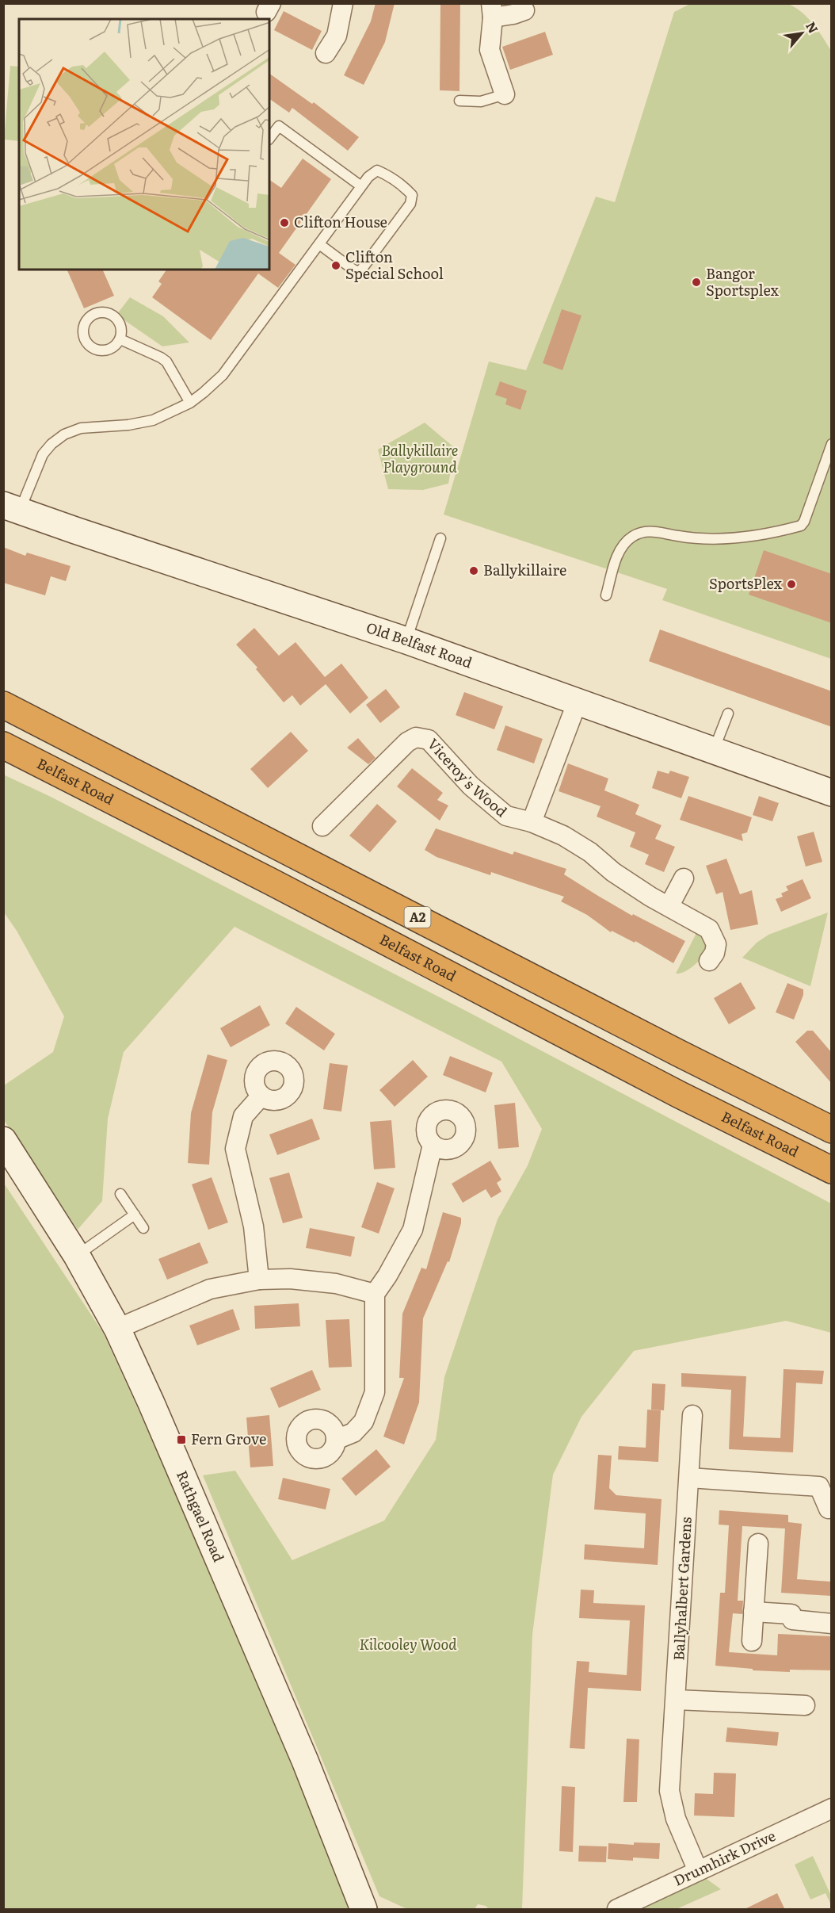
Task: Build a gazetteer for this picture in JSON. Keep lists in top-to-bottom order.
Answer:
{
  "streets": {
    "highway": ["Belfast Road", "A2"],
    "street": [
      "Old Belfast Road",
      "Viceroy's Wood",
      "Rathgael Road",
      "Ballyhalbert Gardens",
      "Drumhirk Drive"
    ]
  },
  "crossings": [
    ["Ballyhalbert Gardens", "Drumhirk Drive"]
  ],
  "parks": ["Ballykillaire Playground", "Kilcooley Wood"],
  "places": {
    "other": [
      "Clifton House",
      "Clifton Special School",
      "Bangor Sportsplex",
      "Ballykillaire",
      "SportsPlex"
    ],
    "transit": ["Fern Grove"]
  },
  "north": "top right"
}
